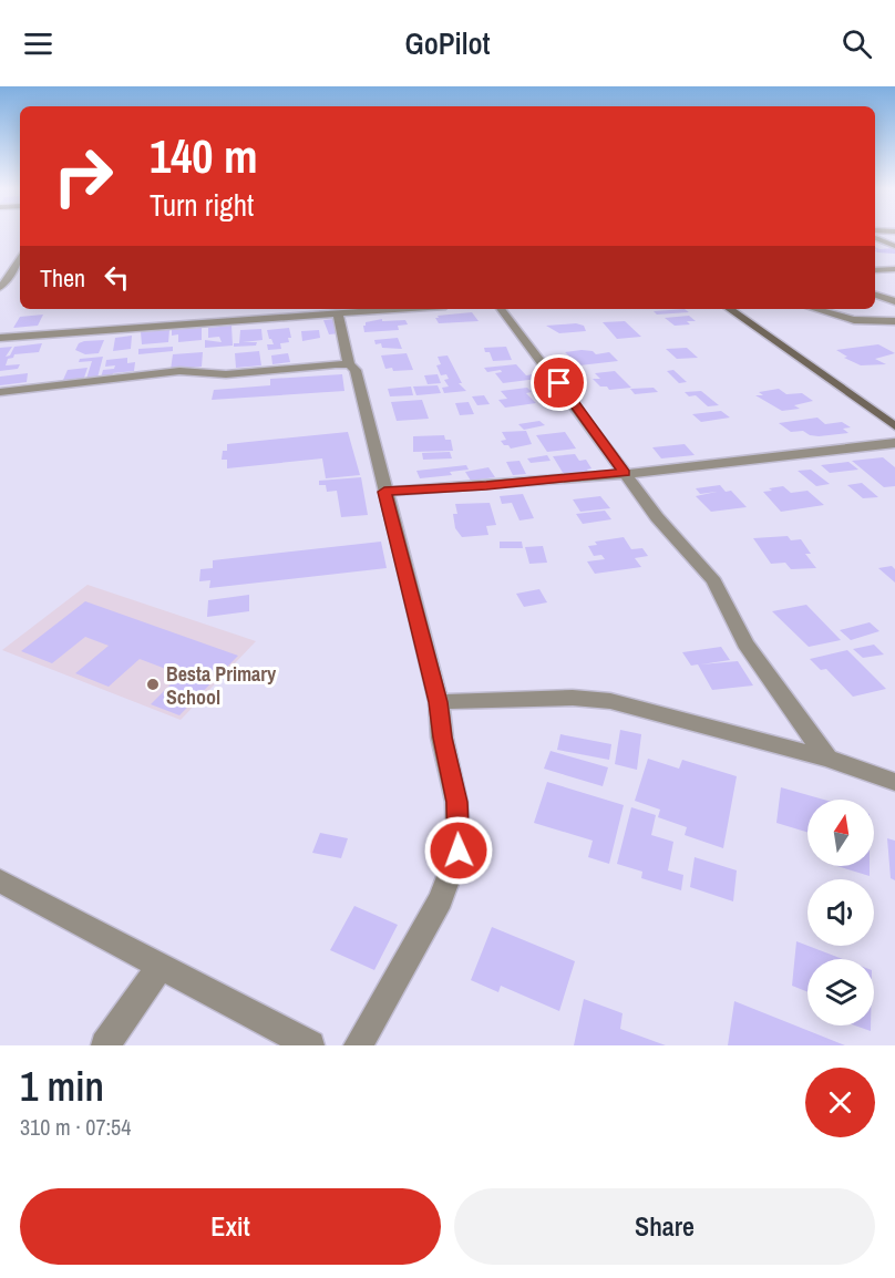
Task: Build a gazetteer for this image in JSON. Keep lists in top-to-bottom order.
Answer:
{
  "places": ["Besta Primary School"],
  "north": "top",
  "page": {
    "header": "GoPilot",
    "turn": ["140 m", "Turn right"],
    "then": "Then",
    "heading": ["1 min", "310 m · 07:54"],
    "buttons": ["Exit", "Share"]
  }
}
